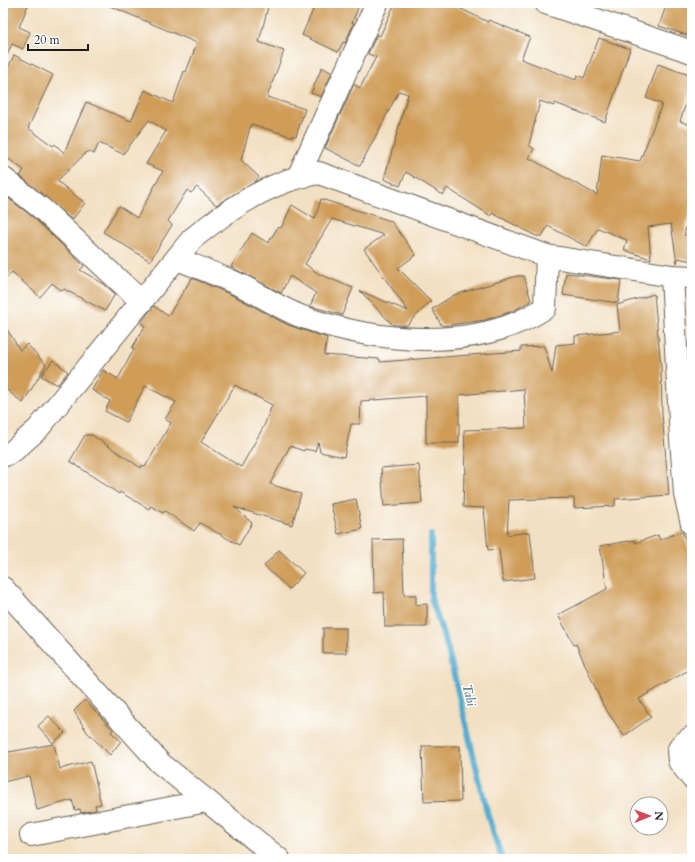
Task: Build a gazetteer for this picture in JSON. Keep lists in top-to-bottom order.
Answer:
{
  "water": ["Tabi"],
  "scale_bar": "20 m",
  "north": "right"
}
